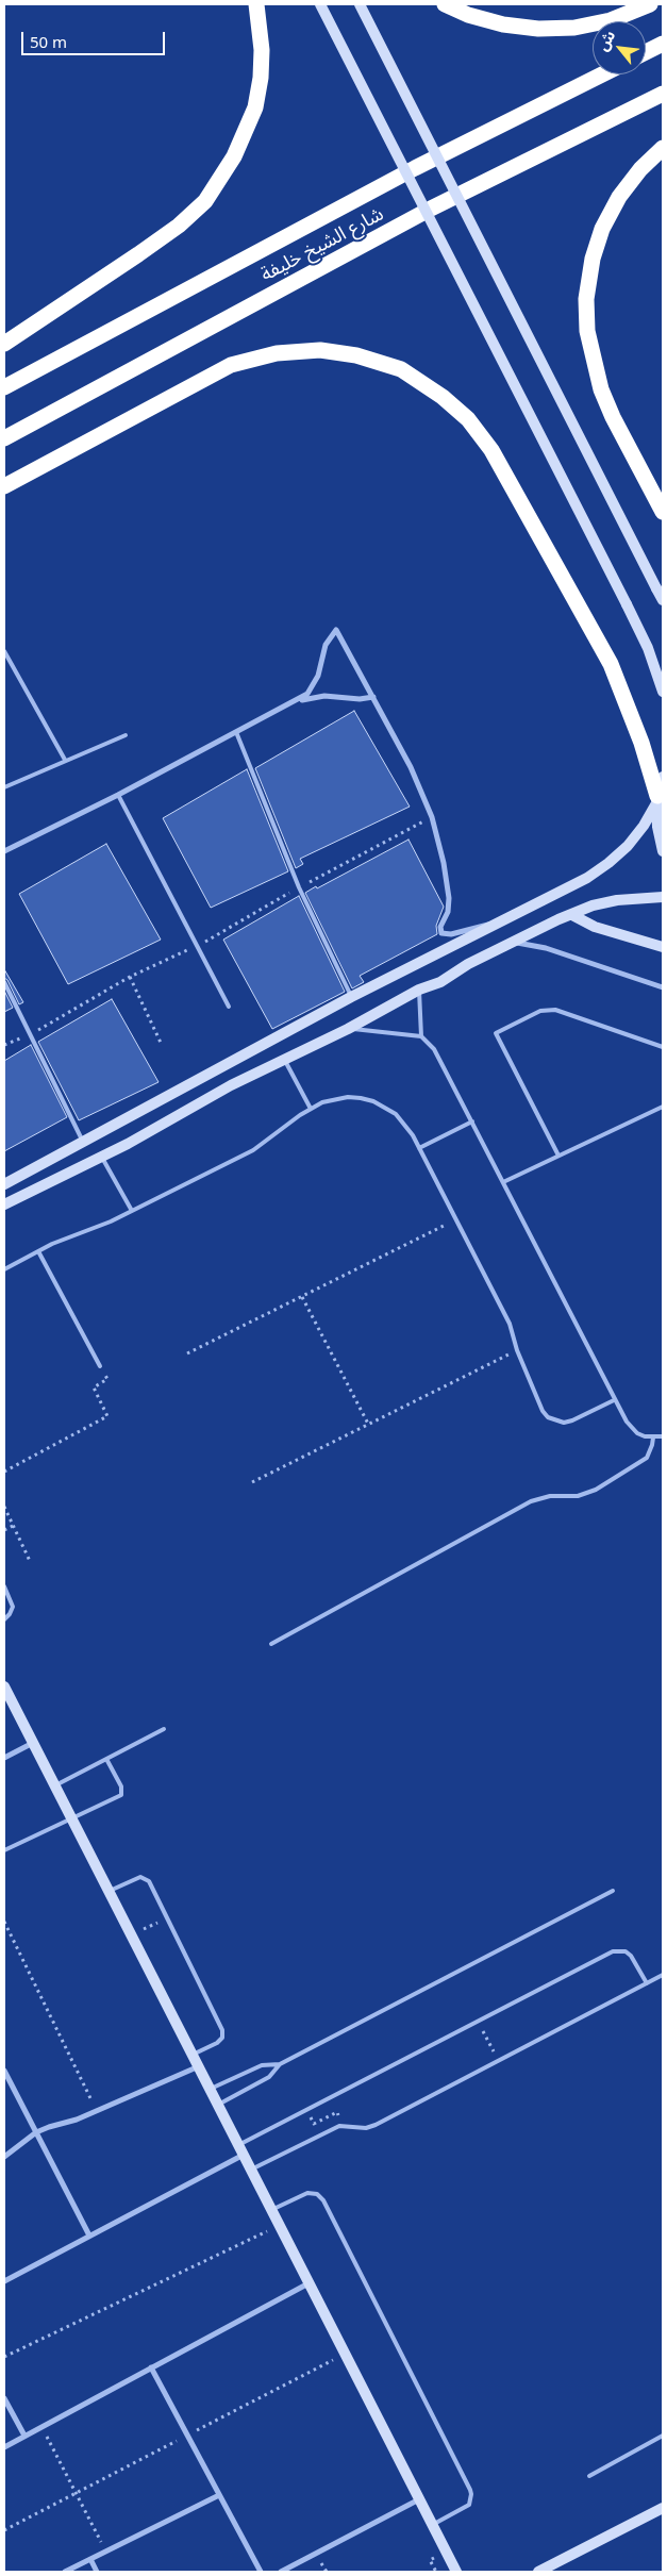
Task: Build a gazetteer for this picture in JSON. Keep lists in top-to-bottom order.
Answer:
{
  "streets": {
    "highway": ["شارع الشيخ خليفة"]
  },
  "scale_bar": "50 m",
  "north": "top left"
}
